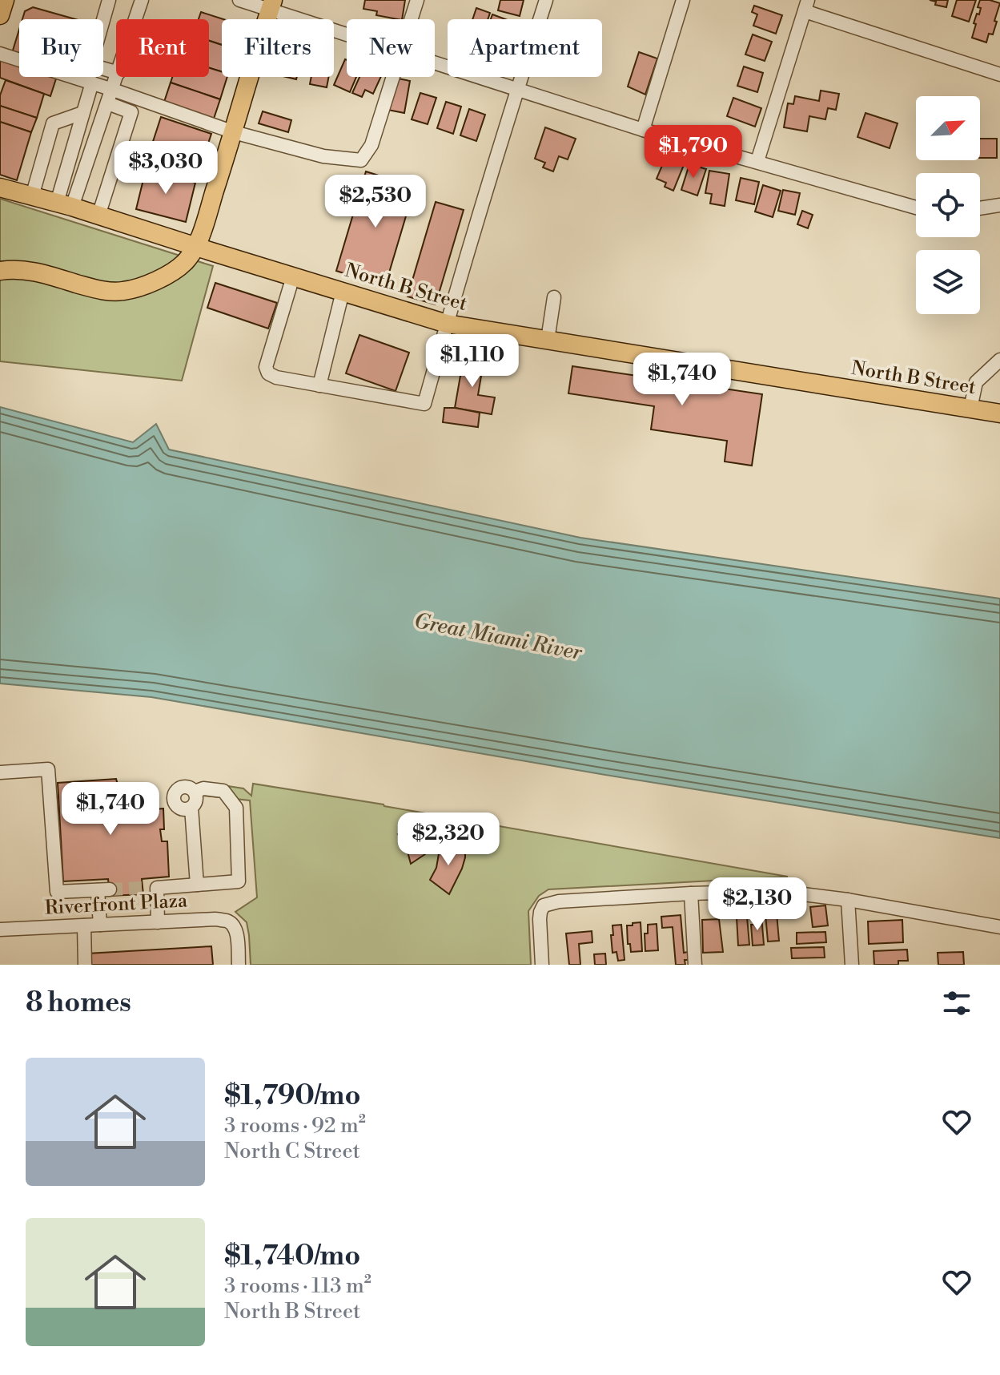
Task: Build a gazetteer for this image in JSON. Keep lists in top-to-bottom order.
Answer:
{
  "streets": {
    "main road": ["North B Street"],
    "street": ["Riverfront Plaza"]
  },
  "water": ["Great Miami River"],
  "north": "top right",
  "page": {
    "chip": [
      "Buy",
      "Rent",
      "Filters",
      "New",
      "Apartment"
    ],
    "price": [
      "$1,790",
      "$3,030",
      "$2,530",
      "$1,110",
      "$1,740",
      "$1,740",
      "$2,320",
      "$2,130"
    ],
    "heading": "8 homes",
    "list": [
      {
        "name": "$1,790/mo",
        "note": "3 rooms · 92 m² · North C Street"
      },
      {
        "name": "$1,740/mo",
        "note": "3 rooms · 113 m² · North B Street"
      }
    ]
  }
}
